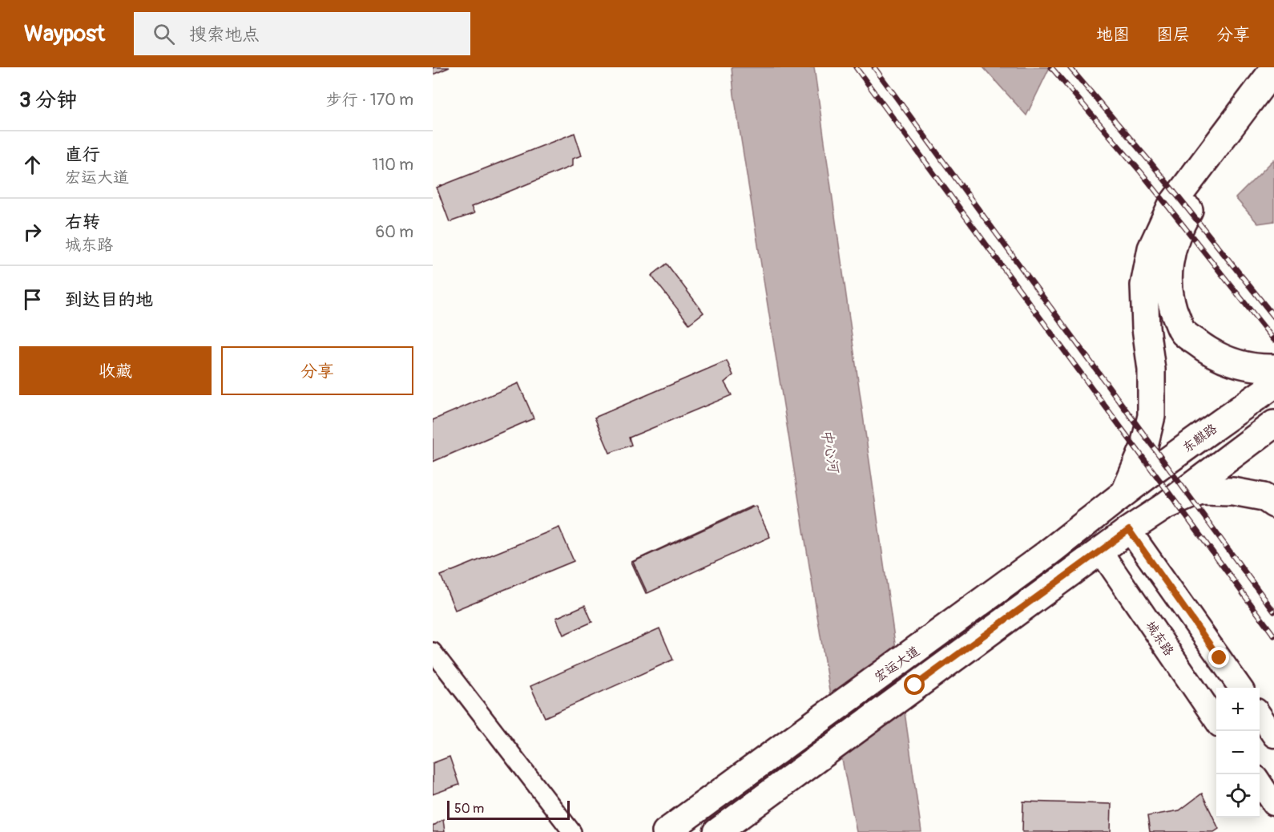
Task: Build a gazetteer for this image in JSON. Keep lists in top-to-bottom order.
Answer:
{
  "streets": {
    "main road": ["东麒路", "城东路", "宏运大道"]
  },
  "crossings": [
    ["东麒路", "宏运大道"]
  ],
  "water": ["中心河"],
  "scale_bar": "50 m",
  "page": {
    "header": "Waypost",
    "search": "搜索地点",
    "nav": ["地图", "图层", "分享"],
    "heading": ["3 分钟", "步行 · 170 m"],
    "list": [
      ["直行", "宏运大道", "110 m"],
      ["右转", "城东路", "60 m"],
      "到达目的地"
    ],
    "buttons": ["收藏", "分享"],
    "map_buttons": ["+", "−"],
    "scale": "50 m"
  }
}
